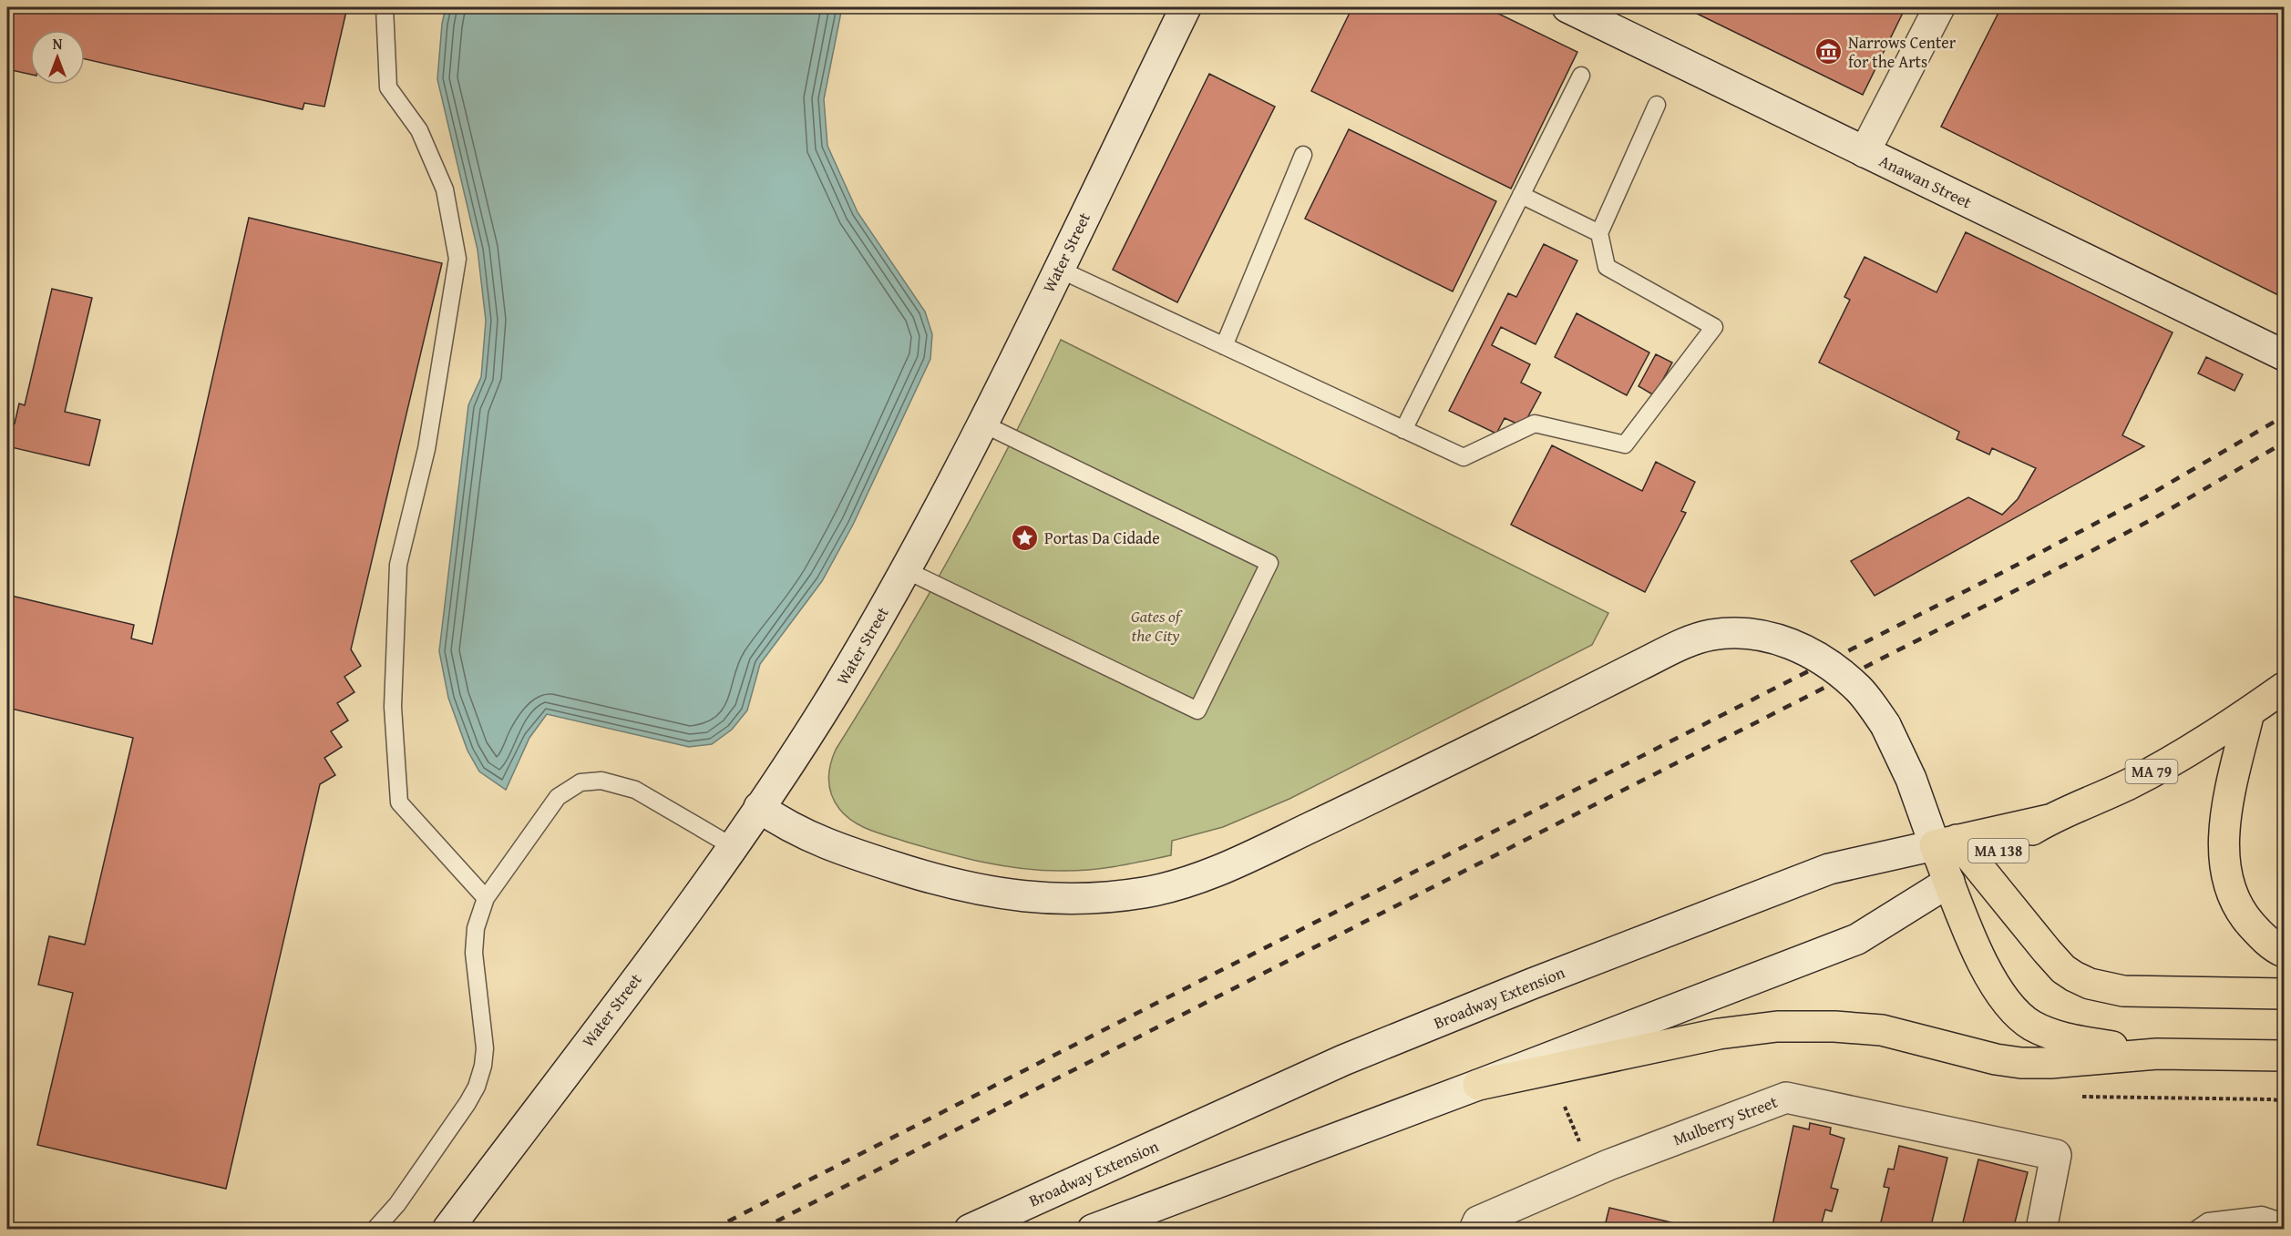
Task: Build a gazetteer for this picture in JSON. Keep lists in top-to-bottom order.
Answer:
{
  "streets": {
    "highway": ["MA 79", "MA 138", "Broadway Extension"],
    "street": ["Anawan Street", "Water Street", "Mulberry Street"]
  },
  "parks": ["Gates of the City"],
  "places": {
    "museum": ["Narrows Center for the Arts"],
    "place": ["Portas Da Cidade"]
  },
  "north": "top"
}
